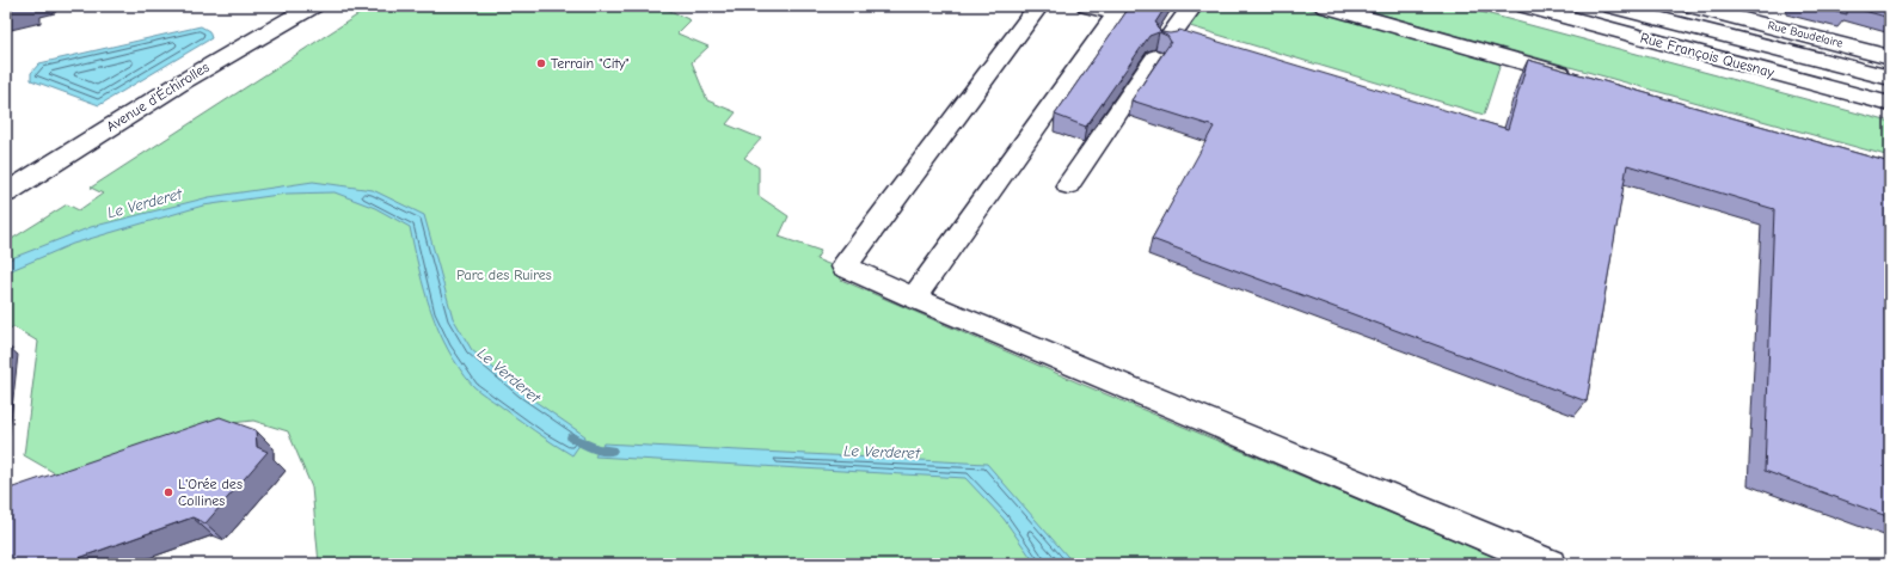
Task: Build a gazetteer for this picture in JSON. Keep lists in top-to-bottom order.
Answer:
{
  "streets": {
    "street": ["Rue Baudelaire", "Rue François Quesnay", "Avenue d'Échirolles"]
  },
  "water": ["Le Verderet"],
  "parks": ["Parc des Ruires"],
  "places": ["Terrain \"City\"", "L'Orée des Collines"]
}
